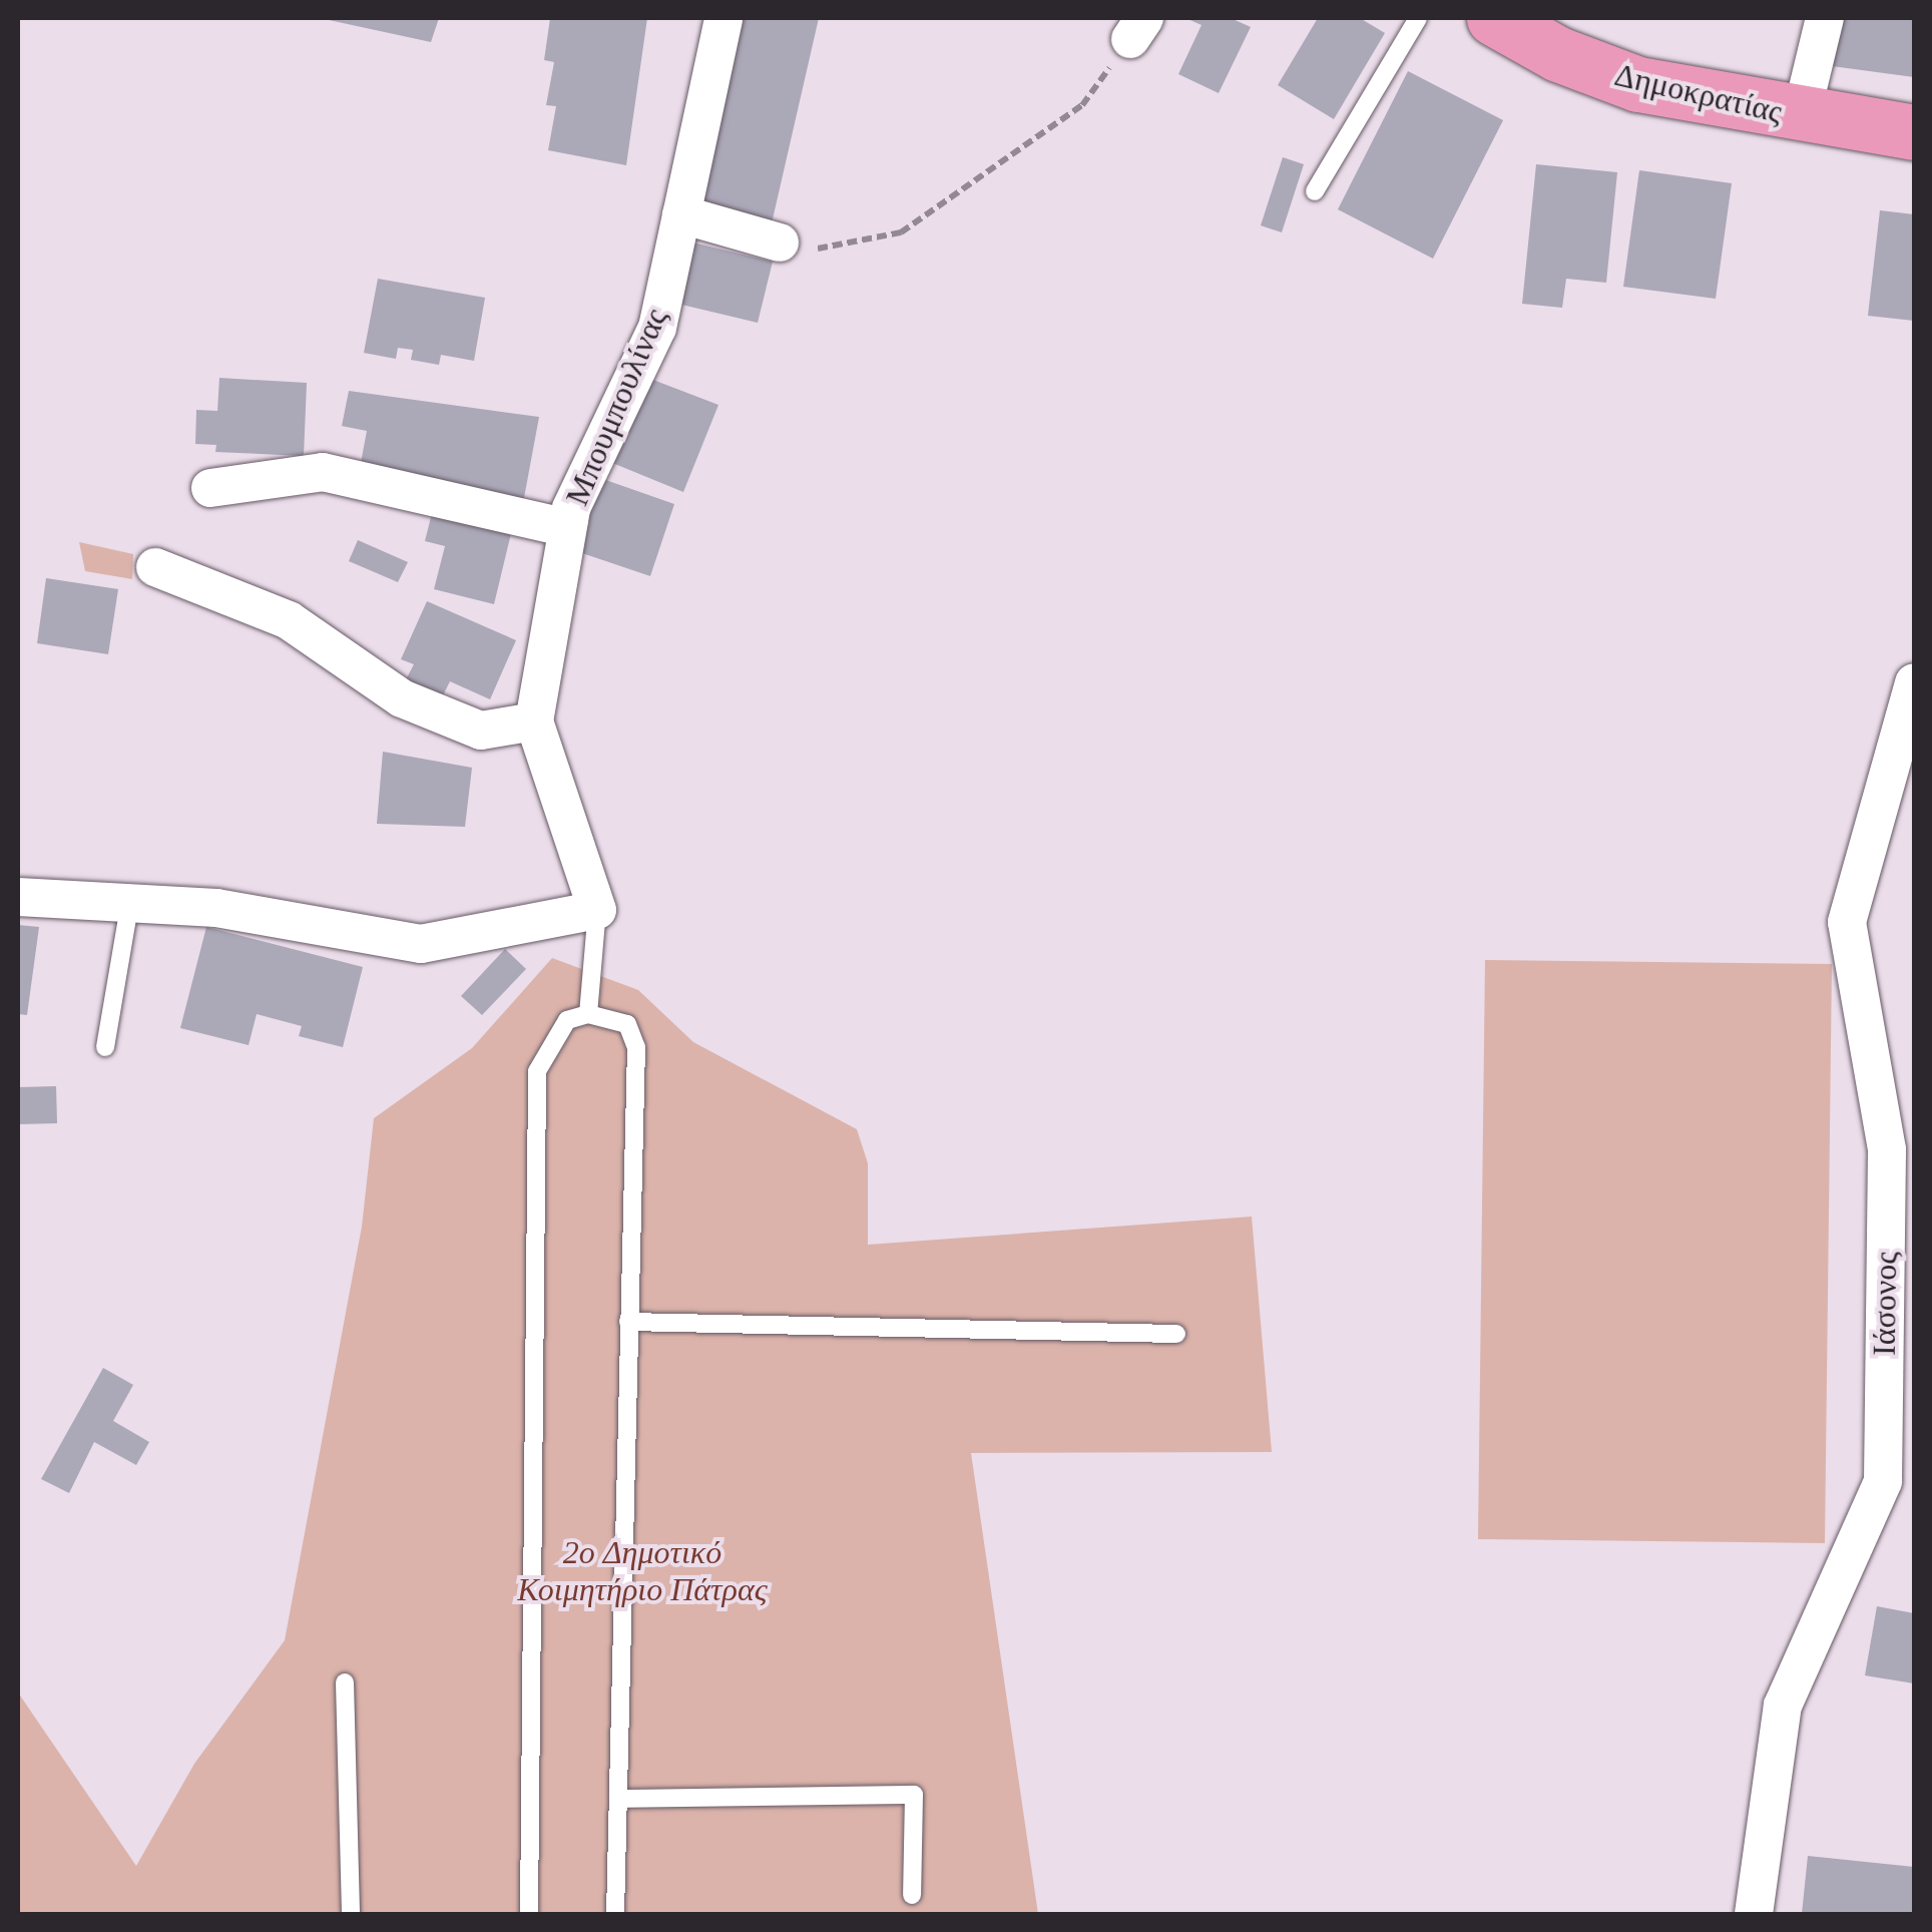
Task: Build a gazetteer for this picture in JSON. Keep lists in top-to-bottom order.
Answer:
{
  "streets": {
    "main road": ["Δημοκρατίας"],
    "street": ["Μπουμπουλίνας", "Ιάσονος"]
  },
  "parks": ["2o Δημοτικό Κοιμητήριο Πάτρας"]
}
